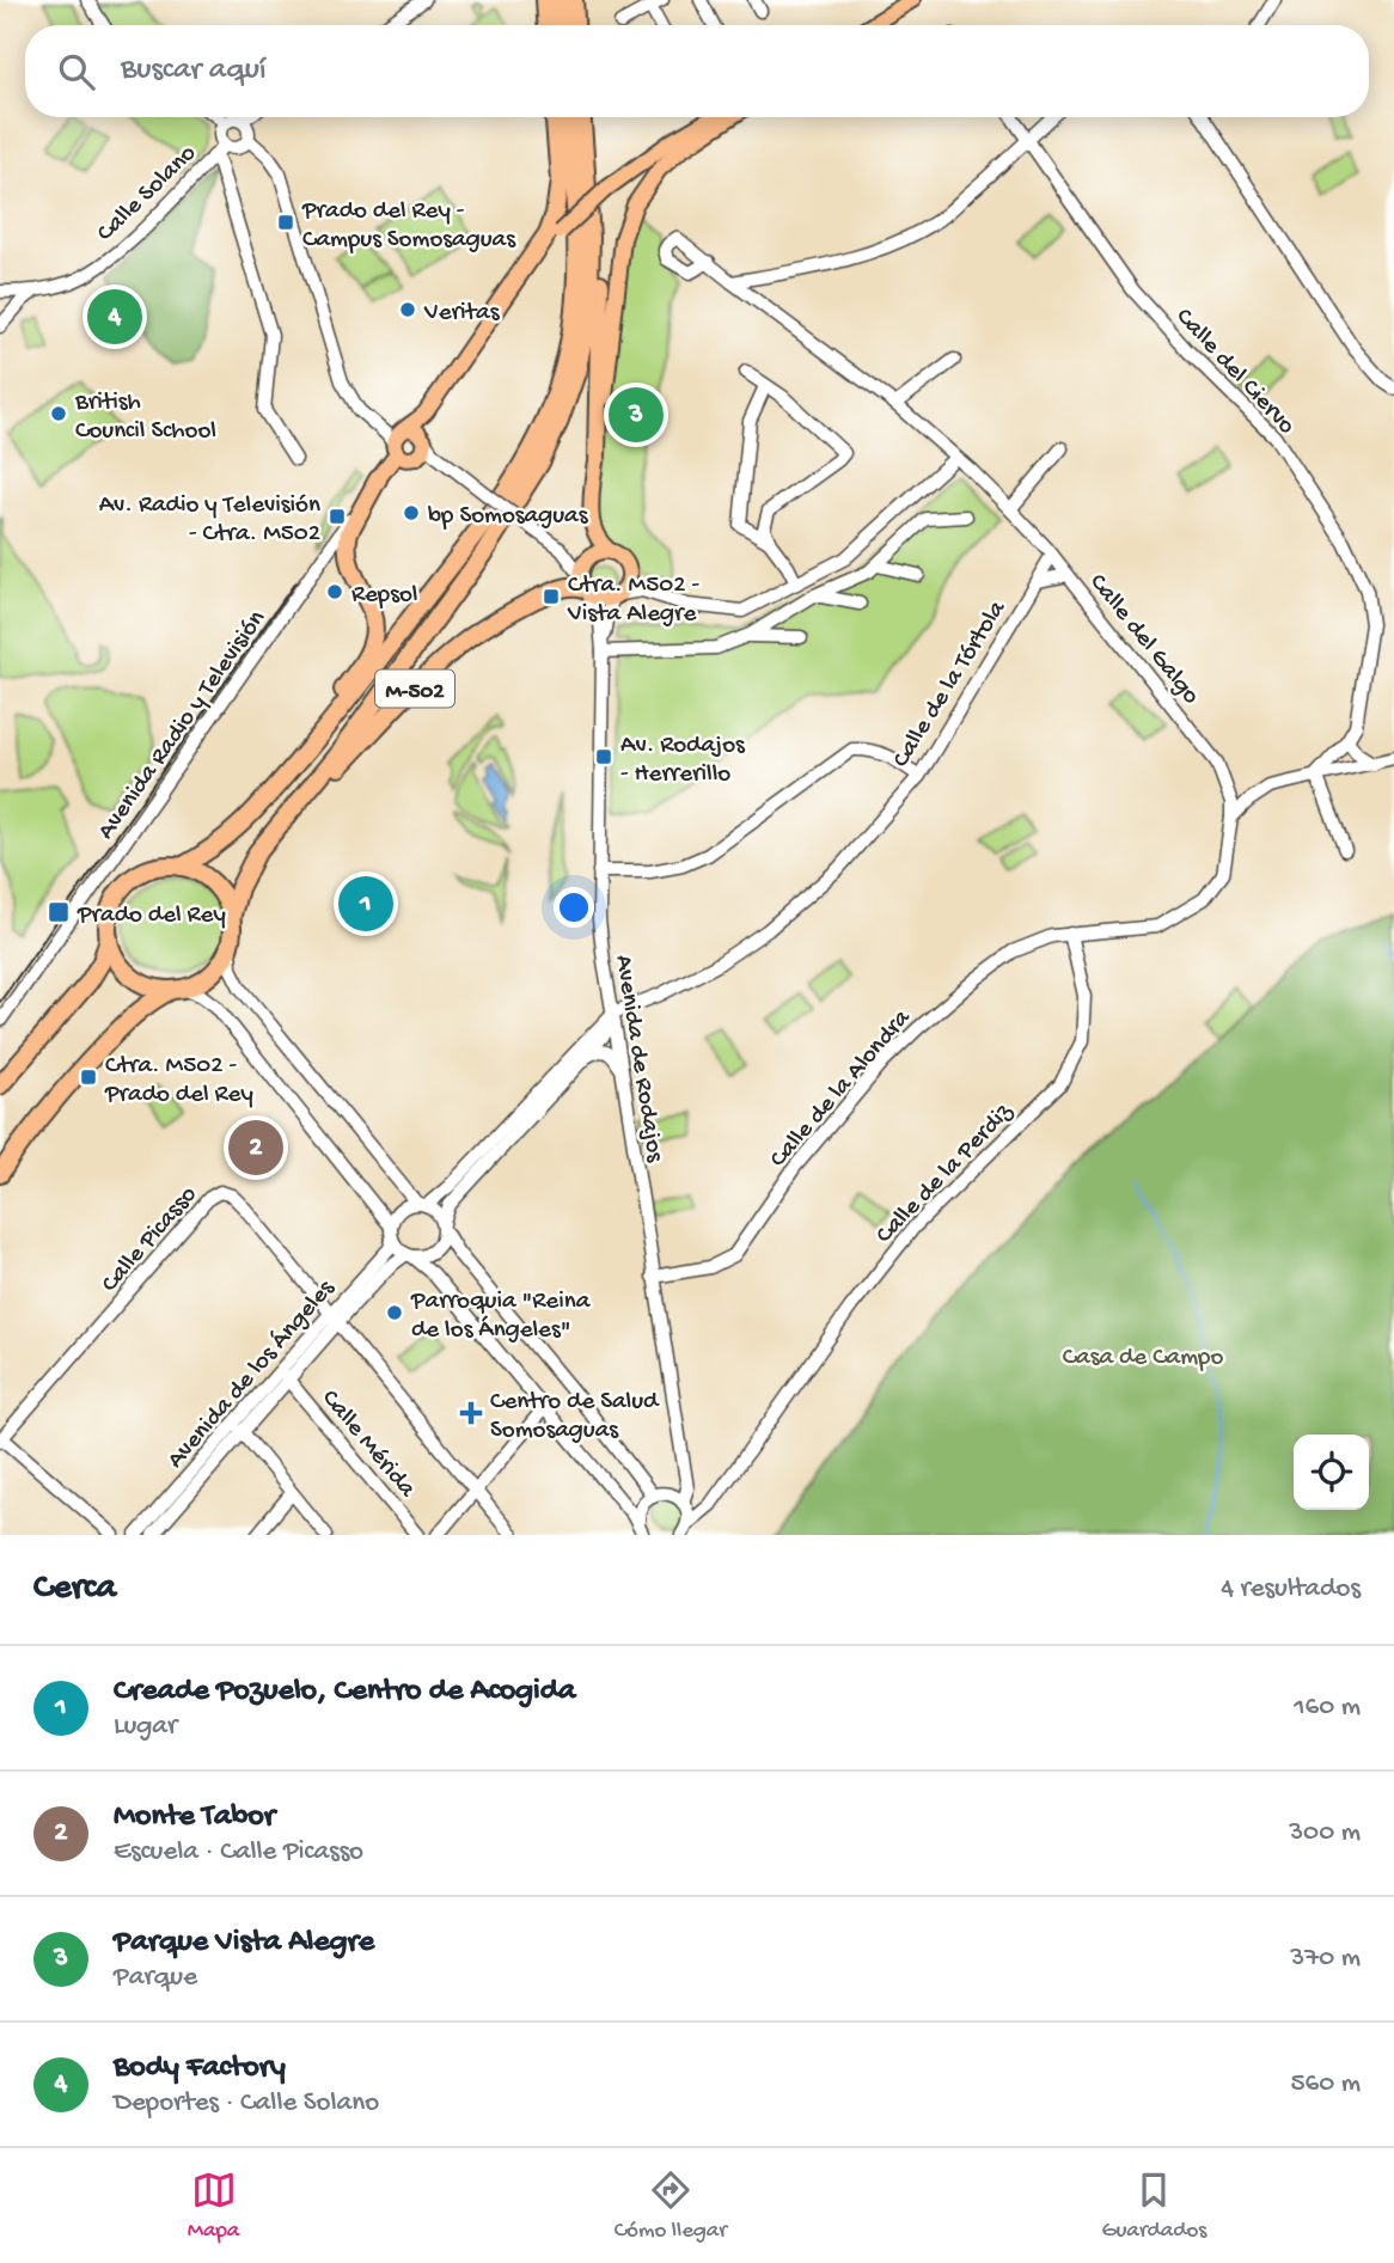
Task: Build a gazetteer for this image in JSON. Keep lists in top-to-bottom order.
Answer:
{
  "streets": {
    "highway": ["M-502"],
    "main road": ["Avenida Radio y Televisión"],
    "street": [
      "Calle Solano",
      "Calle del Ciervo",
      "Calle del Galgo",
      "Calle de la Tórtola",
      "Avenida de Rodajos",
      "Calle de la Alondra",
      "Calle de la Perdiz",
      "Calle Picasso",
      "Avenida de los Ángeles",
      "Calle Mérida"
    ]
  },
  "crossings": [
    ["Calle del Galgo", "Calle de la Tórtola"],
    ["Calle del Galgo", "Calle de la Alondra"],
    ["Calle de la Tórtola", "Avenida de Rodajos"],
    ["M-502", "Avenida Radio y Televisión"],
    ["M-502", "Avenida de Rodajos"],
    ["Avenida Radio y Televisión", "Avenida de Rodajos"],
    ["Avenida de Rodajos", "Calle de la Alondra"],
    ["Avenida de Rodajos", "Calle de la Perdiz"],
    ["Calle de la Alondra", "Calle de la Perdiz"],
    ["Calle Picasso", "Avenida de los Ángeles"],
    ["Avenida de los Ángeles", "Calle Mérida"]
  ],
  "parks": ["Casa de Campo"],
  "places": {
    "transit": [
      "Prado del Rey - Campus Somosaguas",
      "Av. Radio y Televisión - Ctra. M502",
      "Ctra. M502 - Vista Alegre",
      "Av. Rodajos - Herrerillo",
      "Prado del Rey",
      "Ctra. M502 - Prado del Rey"
    ],
    "other": [
      "Veritas",
      "British Council School",
      "bp Somosaguas",
      "Repsol",
      "Parroquia \"Reina de los Ángeles\""
    ],
    "health": ["Centro de Salud Somosaguas"]
  },
  "page": {
    "search": "Buscar aquí",
    "pins": [
      "4",
      "3",
      "1",
      "2"
    ],
    "heading": ["Cerca", "4 resultados"],
    "list": [
      {
        "mark": "1",
        "name": "Creade Pozuelo, Centro de Acogida",
        "note": "Lugar",
        "value": "160 m"
      },
      {
        "mark": "2",
        "name": "Monte Tabor",
        "note": "Escuela · Calle Picasso",
        "value": "300 m"
      },
      {
        "mark": "3",
        "name": "Parque Vista Alegre",
        "note": "Parque",
        "value": "370 m"
      },
      {
        "mark": "4",
        "name": "Body Factory",
        "note": "Deportes · Calle Solano",
        "value": "560 m"
      }
    ],
    "nav": ["Mapa", "Cómo llegar", "Guardados"]
  }
}
